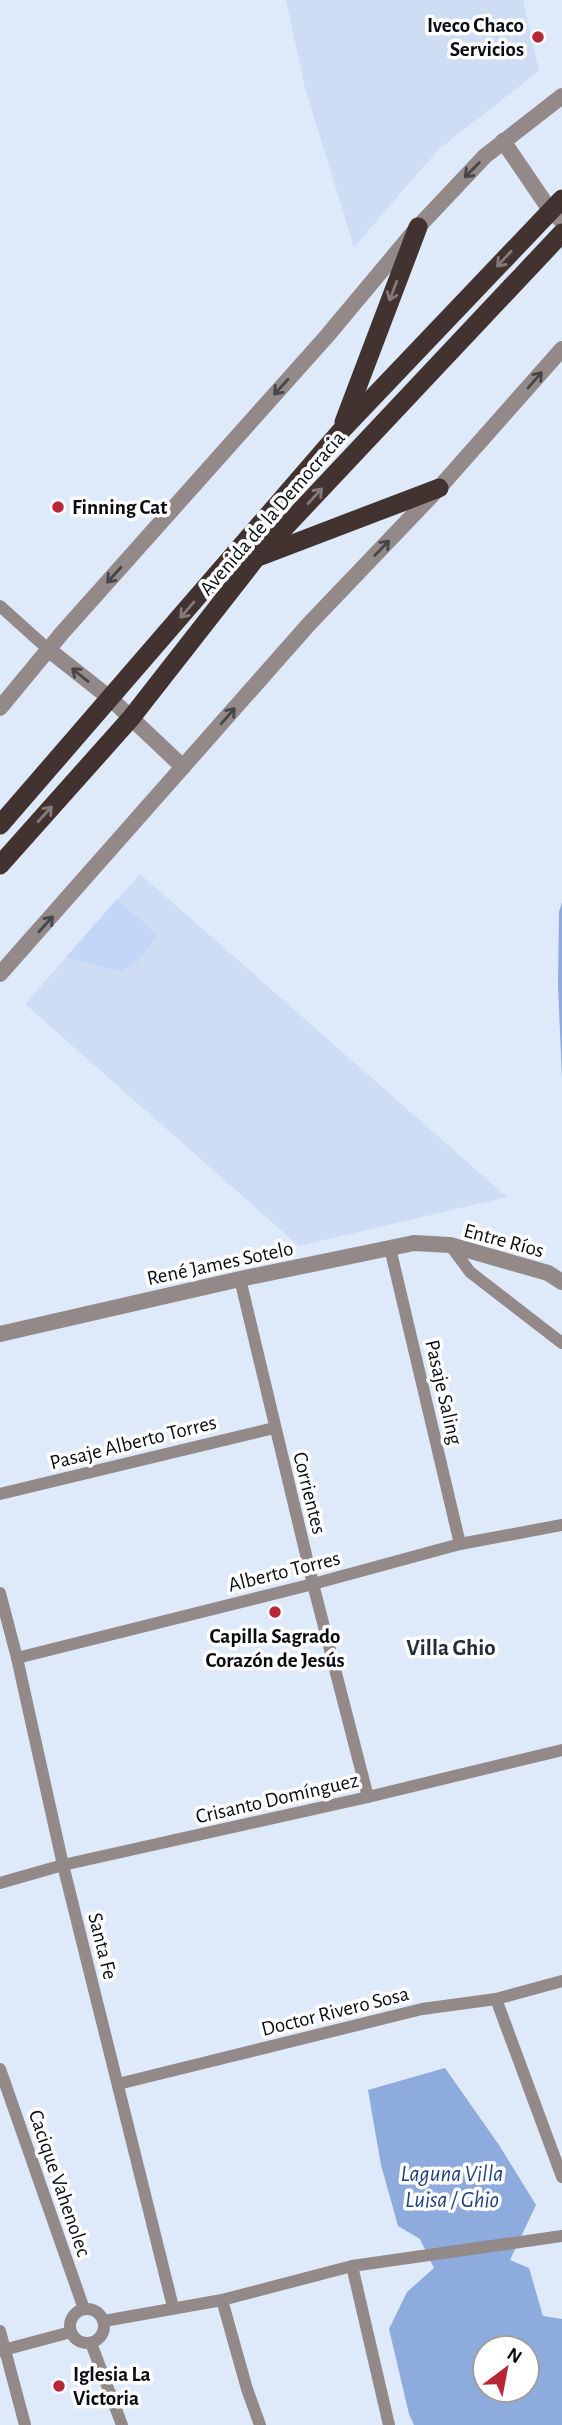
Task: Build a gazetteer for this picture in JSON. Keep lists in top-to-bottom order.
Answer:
{
  "streets": {
    "highway": ["Avenida de la Democracia"],
    "street": [
      "Entre Ríos",
      "René James Sotelo",
      "Pasaje Saling",
      "Pasaje Alberto Torres",
      "Corrientes",
      "Alberto Torres",
      "Crisanto Domínguez",
      "Santa Fe",
      "Doctor Rivero Sosa",
      "Cacique Vahenolec"
    ]
  },
  "crossings": [
    ["Entre Ríos", "René James Sotelo"],
    ["René James Sotelo", "Pasaje Saling"],
    ["René James Sotelo", "Corrientes"],
    ["Pasaje Saling", "Alberto Torres"],
    ["Pasaje Alberto Torres", "Corrientes"],
    ["Corrientes", "Alberto Torres"],
    ["Corrientes", "Crisanto Domínguez"],
    ["Alberto Torres", "Santa Fe"],
    ["Crisanto Domínguez", "Santa Fe"],
    ["Santa Fe", "Doctor Rivero Sosa"]
  ],
  "districts": ["Villa Ghio"],
  "water": ["Laguna Villa Luisa / Ghio"],
  "places": [
    "Iveco Chaco Servicios",
    "Finning Cat",
    "Capilla Sagrado Corazón de Jesús",
    "Iglesia La Victoria"
  ],
  "north": "top right"
}
